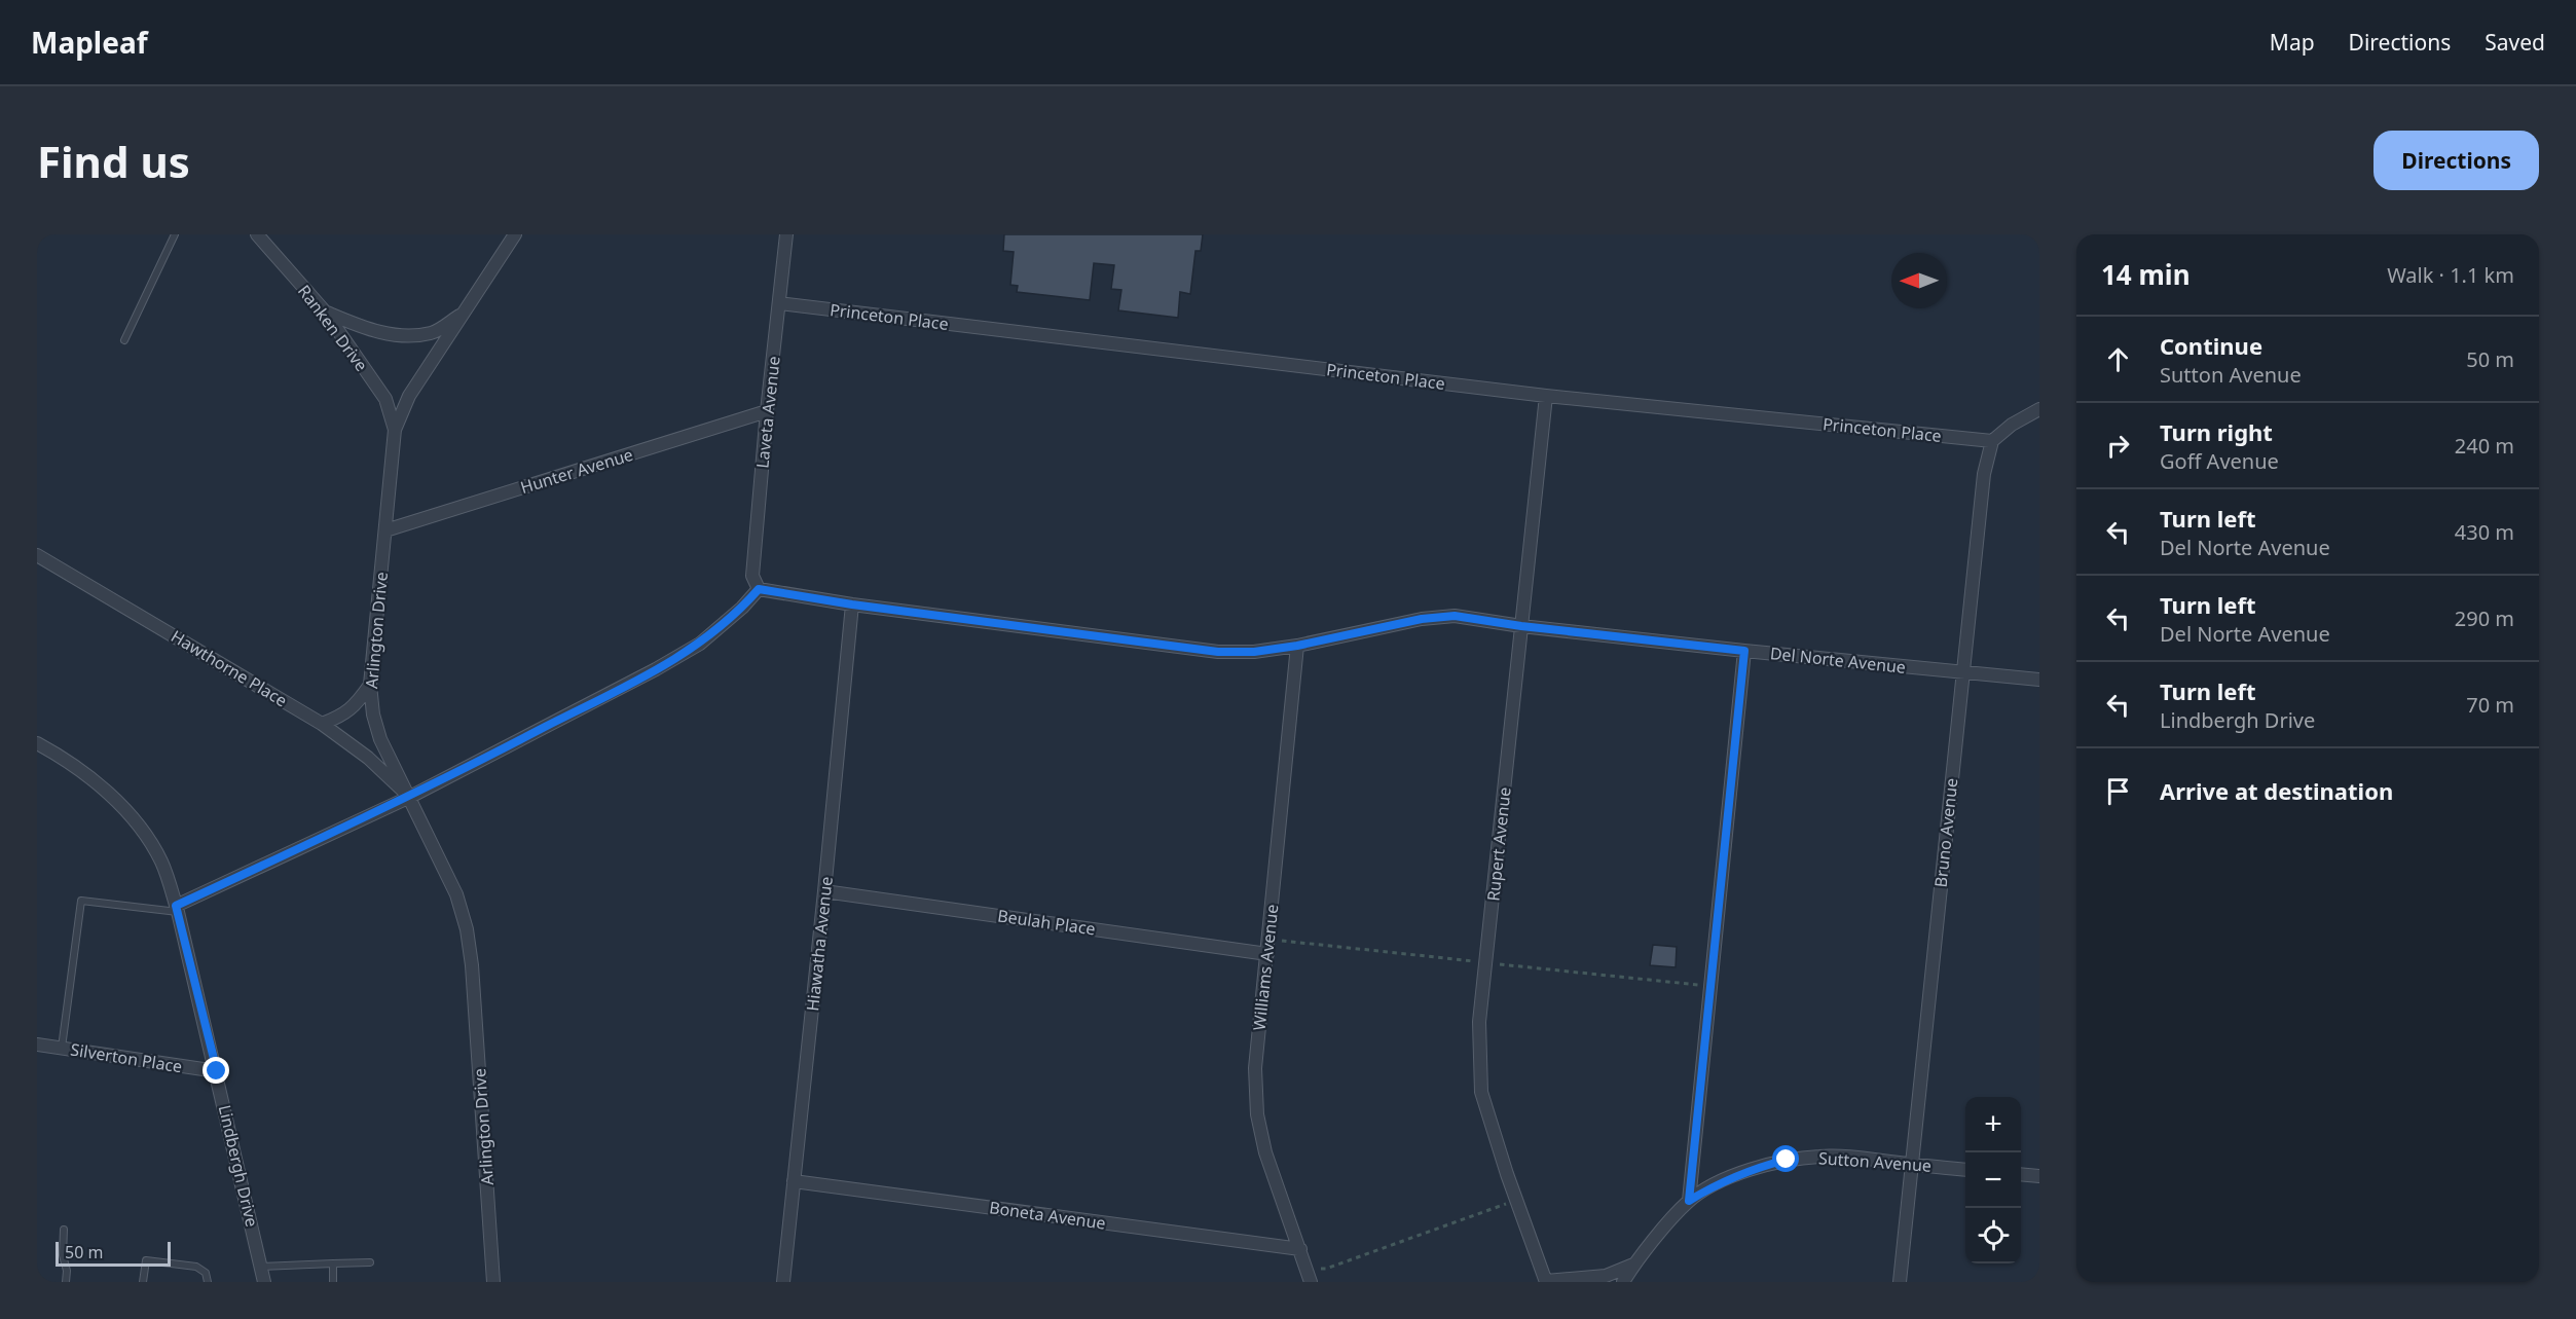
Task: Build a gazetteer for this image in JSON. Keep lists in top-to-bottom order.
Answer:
{
  "streets": {
    "street": [
      "Princeton Place",
      "Ranken Drive",
      "Laveta Avenue",
      "Hunter Avenue",
      "Arlington Drive",
      "Del Norte Avenue",
      "Hawthorne Place",
      "Bruno Avenue",
      "Rupert Avenue",
      "Beulah Place",
      "Hiawatha Avenue",
      "Williams Avenue",
      "Silverton Place",
      "Sutton Avenue",
      "Lindbergh Drive",
      "Boneta Avenue"
    ]
  },
  "crossings": [
    ["Princeton Place", "Laveta Avenue"],
    ["Princeton Place", "Bruno Avenue"],
    ["Princeton Place", "Rupert Avenue"],
    ["Ranken Drive", "Arlington Drive"],
    ["Laveta Avenue", "Hunter Avenue"],
    ["Laveta Avenue", "Del Norte Avenue"],
    ["Hunter Avenue", "Arlington Drive"],
    ["Arlington Drive", "Hawthorne Place"],
    ["Del Norte Avenue", "Bruno Avenue"],
    ["Del Norte Avenue", "Rupert Avenue"],
    ["Del Norte Avenue", "Hiawatha Avenue"],
    ["Del Norte Avenue", "Williams Avenue"],
    ["Bruno Avenue", "Sutton Avenue"],
    ["Rupert Avenue", "Sutton Avenue"],
    ["Beulah Place", "Hiawatha Avenue"],
    ["Beulah Place", "Williams Avenue"],
    ["Hiawatha Avenue", "Boneta Avenue"],
    ["Williams Avenue", "Boneta Avenue"],
    ["Silverton Place", "Lindbergh Drive"]
  ],
  "scale_bar": "50 m",
  "north": "left",
  "page": {
    "header": "Mapleaf",
    "nav": ["Map", "Directions", "Saved"],
    "buttons": "Directions",
    "title": "Find us",
    "heading": ["14 min", "Walk · 1.1 km"],
    "list": [
      ["Continue", "Sutton Avenue", "50 m"],
      ["Turn right", "Goff Avenue", "240 m"],
      ["Turn left", "Del Norte Avenue", "430 m"],
      ["Turn left", "Del Norte Avenue", "290 m"],
      ["Turn left", "Lindbergh Drive", "70 m"],
      "Arrive at destination"
    ],
    "map_buttons": ["+", "−"],
    "scale": "50 m"
  }
}
